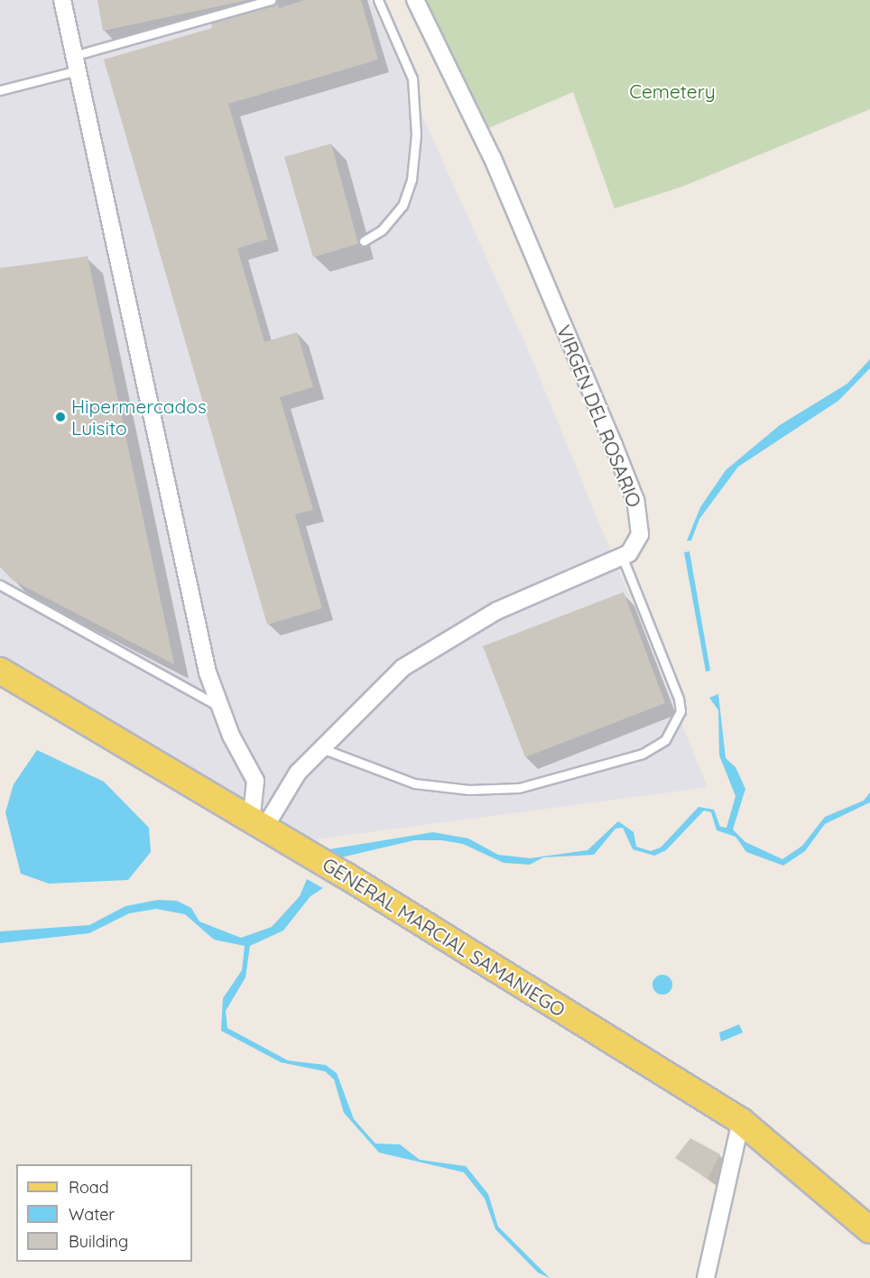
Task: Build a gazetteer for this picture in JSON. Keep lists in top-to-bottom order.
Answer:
{
  "streets": {
    "main road": ["GENERAL MARCIAL SAMANIEGO"],
    "street": ["VIRGEN DEL ROSARIO"]
  },
  "crossings": [
    ["VIRGEN DEL ROSARIO", "GENERAL MARCIAL SAMANIEGO"]
  ],
  "parks": ["Cemetery"],
  "places": ["Hipermercados Luisito"],
  "legend": ["Road", "Water", "Building"]
}
